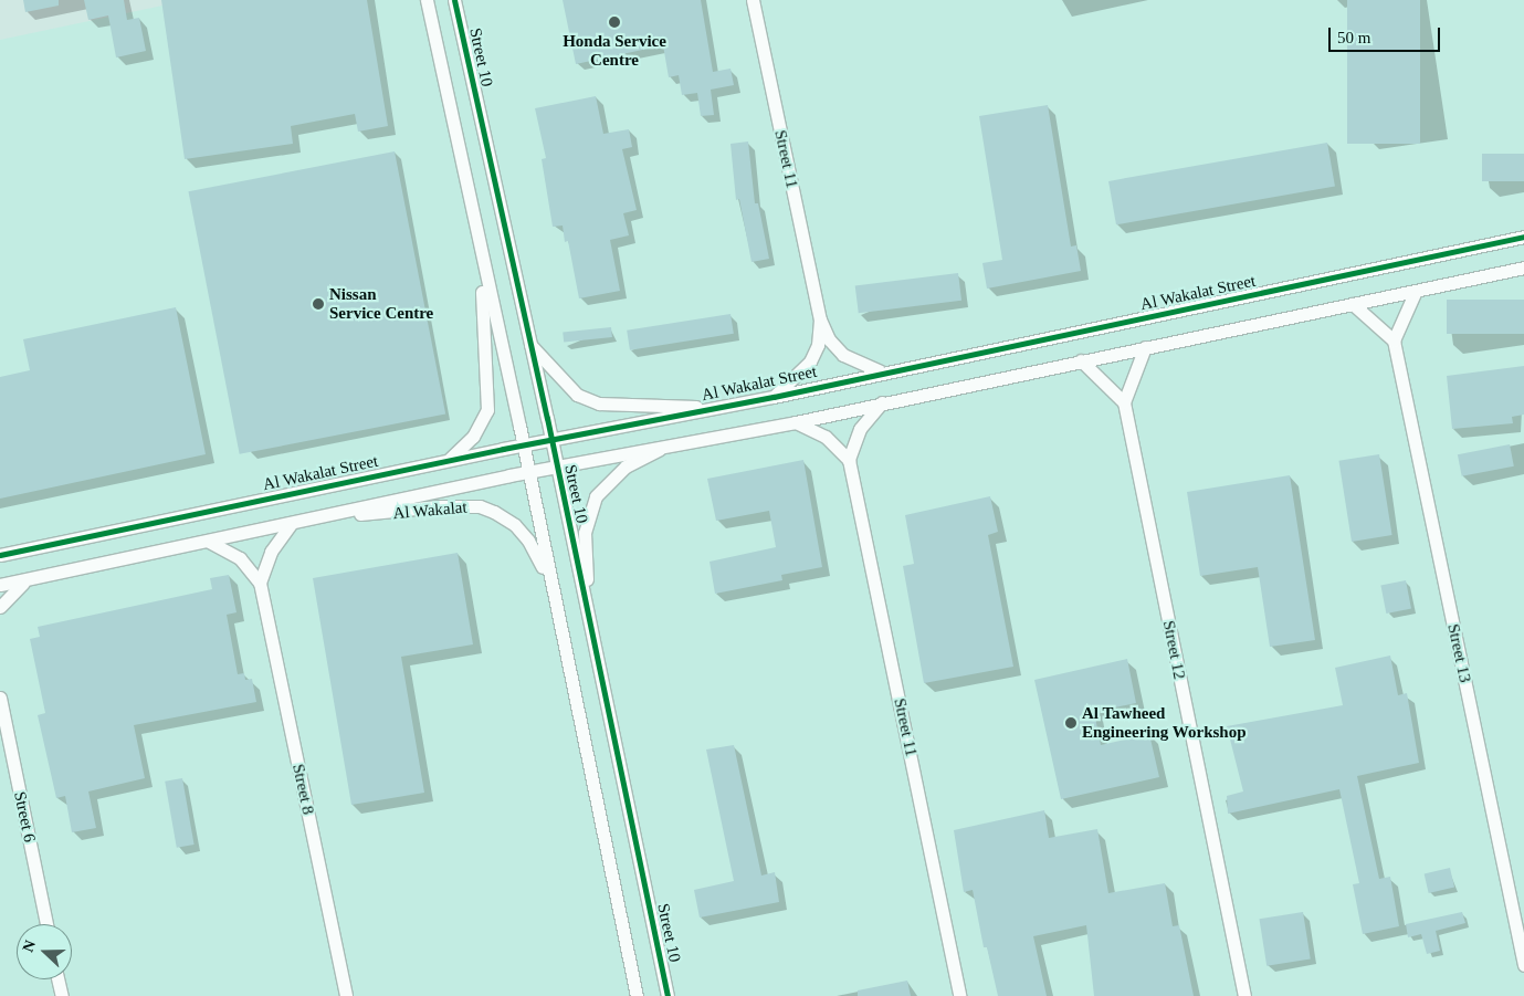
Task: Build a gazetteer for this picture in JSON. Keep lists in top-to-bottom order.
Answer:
{
  "streets": {
    "street": [
      "Street 10",
      "Street 11",
      "Al Wakalat Street",
      "Al Wakalat",
      "Street 12",
      "Street 13",
      "Street 8",
      "Street 6"
    ]
  },
  "crossings": [
    ["Street 10", "Al Wakalat Street"],
    ["Street 11", "Al Wakalat Street"]
  ],
  "places": ["Honda Service Centre", "Nissan Service Centre", "Al Tawheed Engineering Workshop"],
  "scale_bar": "50 m",
  "north": "left"
}
